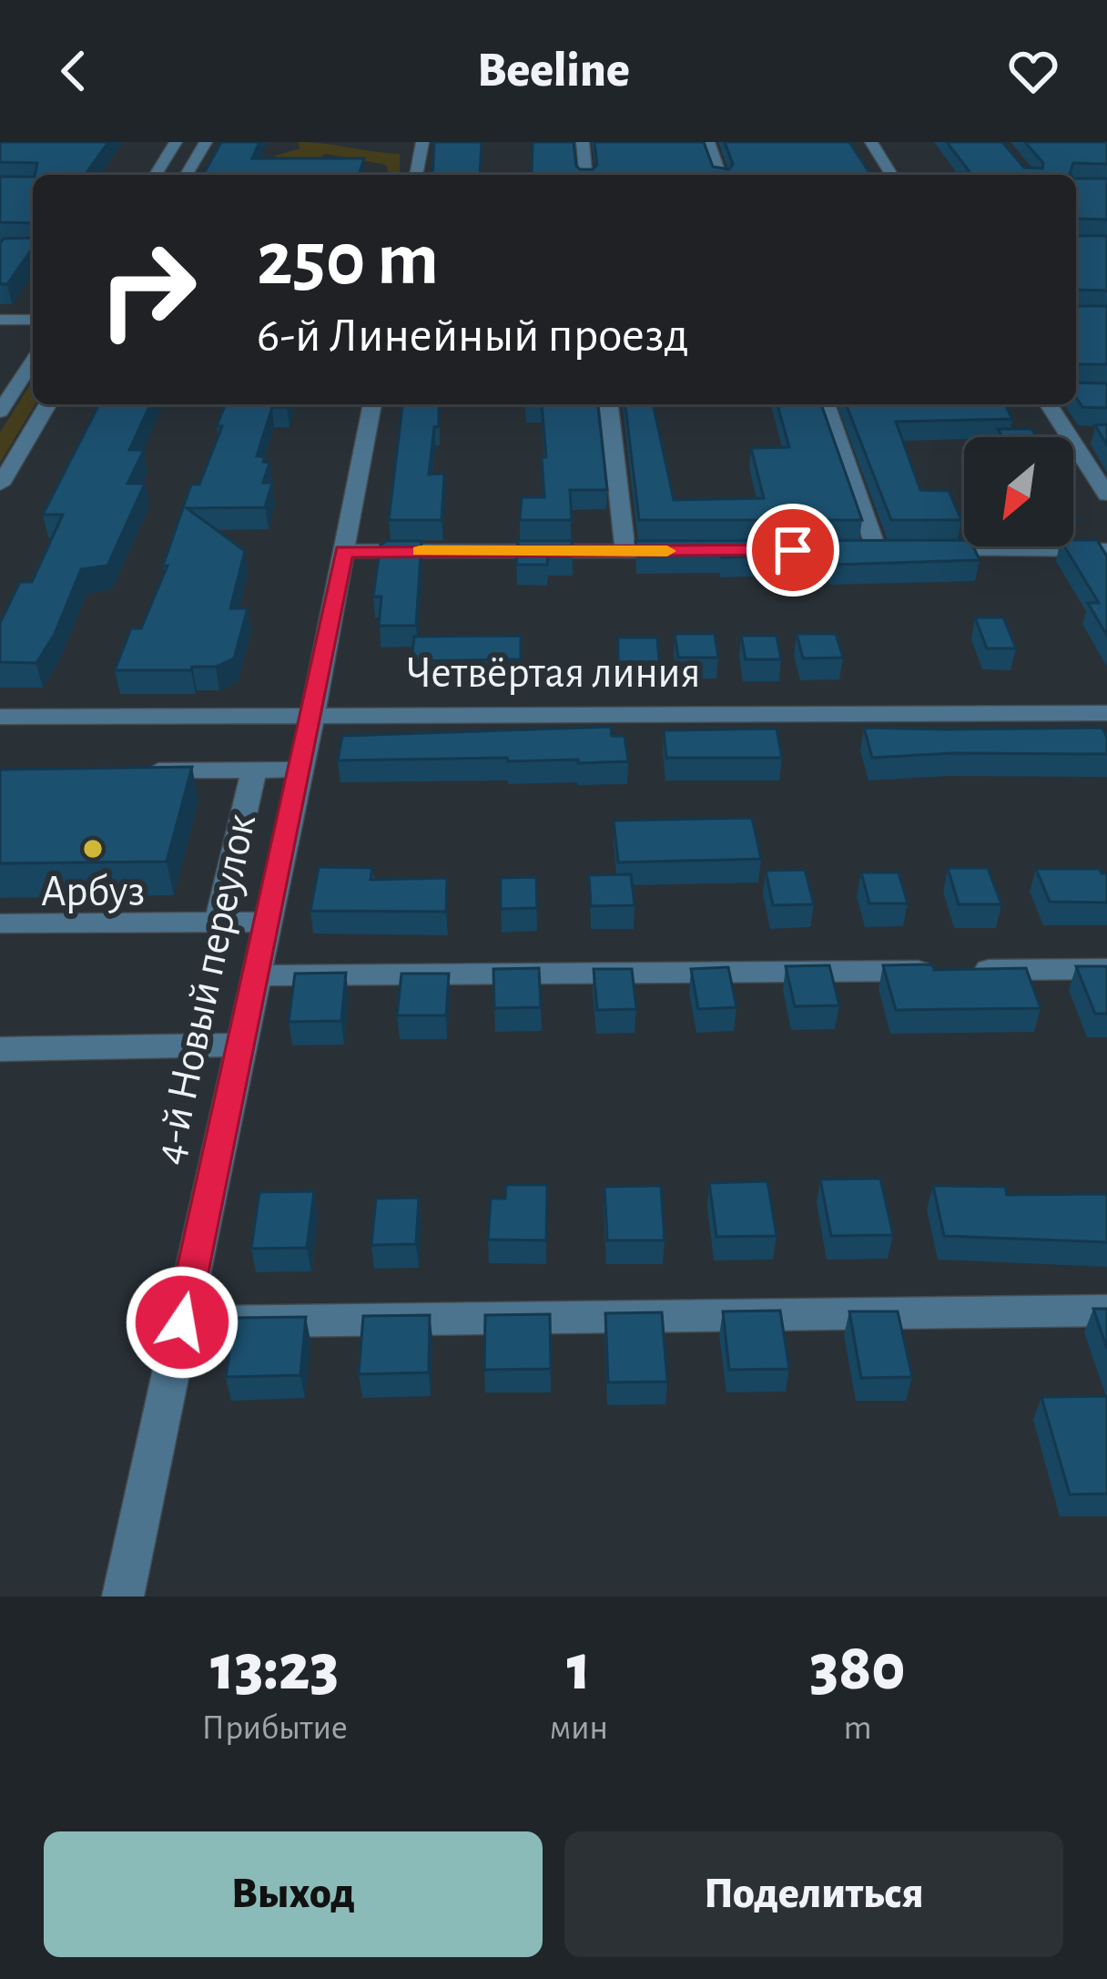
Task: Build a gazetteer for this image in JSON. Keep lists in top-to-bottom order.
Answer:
{
  "streets": {
    "street": ["Четвёртая линия", "4-й Новый переулок"]
  },
  "crossings": [
    ["Четвёртая линия", "4-й Новый переулок"]
  ],
  "places": ["Арбуз"],
  "north": "bottom left",
  "page": {
    "header": "Beeline",
    "turn": ["250 m", "6-й Линейный проезд"],
    "eta": [
      "13:23",
      "Прибытие",
      "1",
      "мин",
      "380",
      "m"
    ],
    "buttons": ["Выход", "Поделиться"]
  }
}
